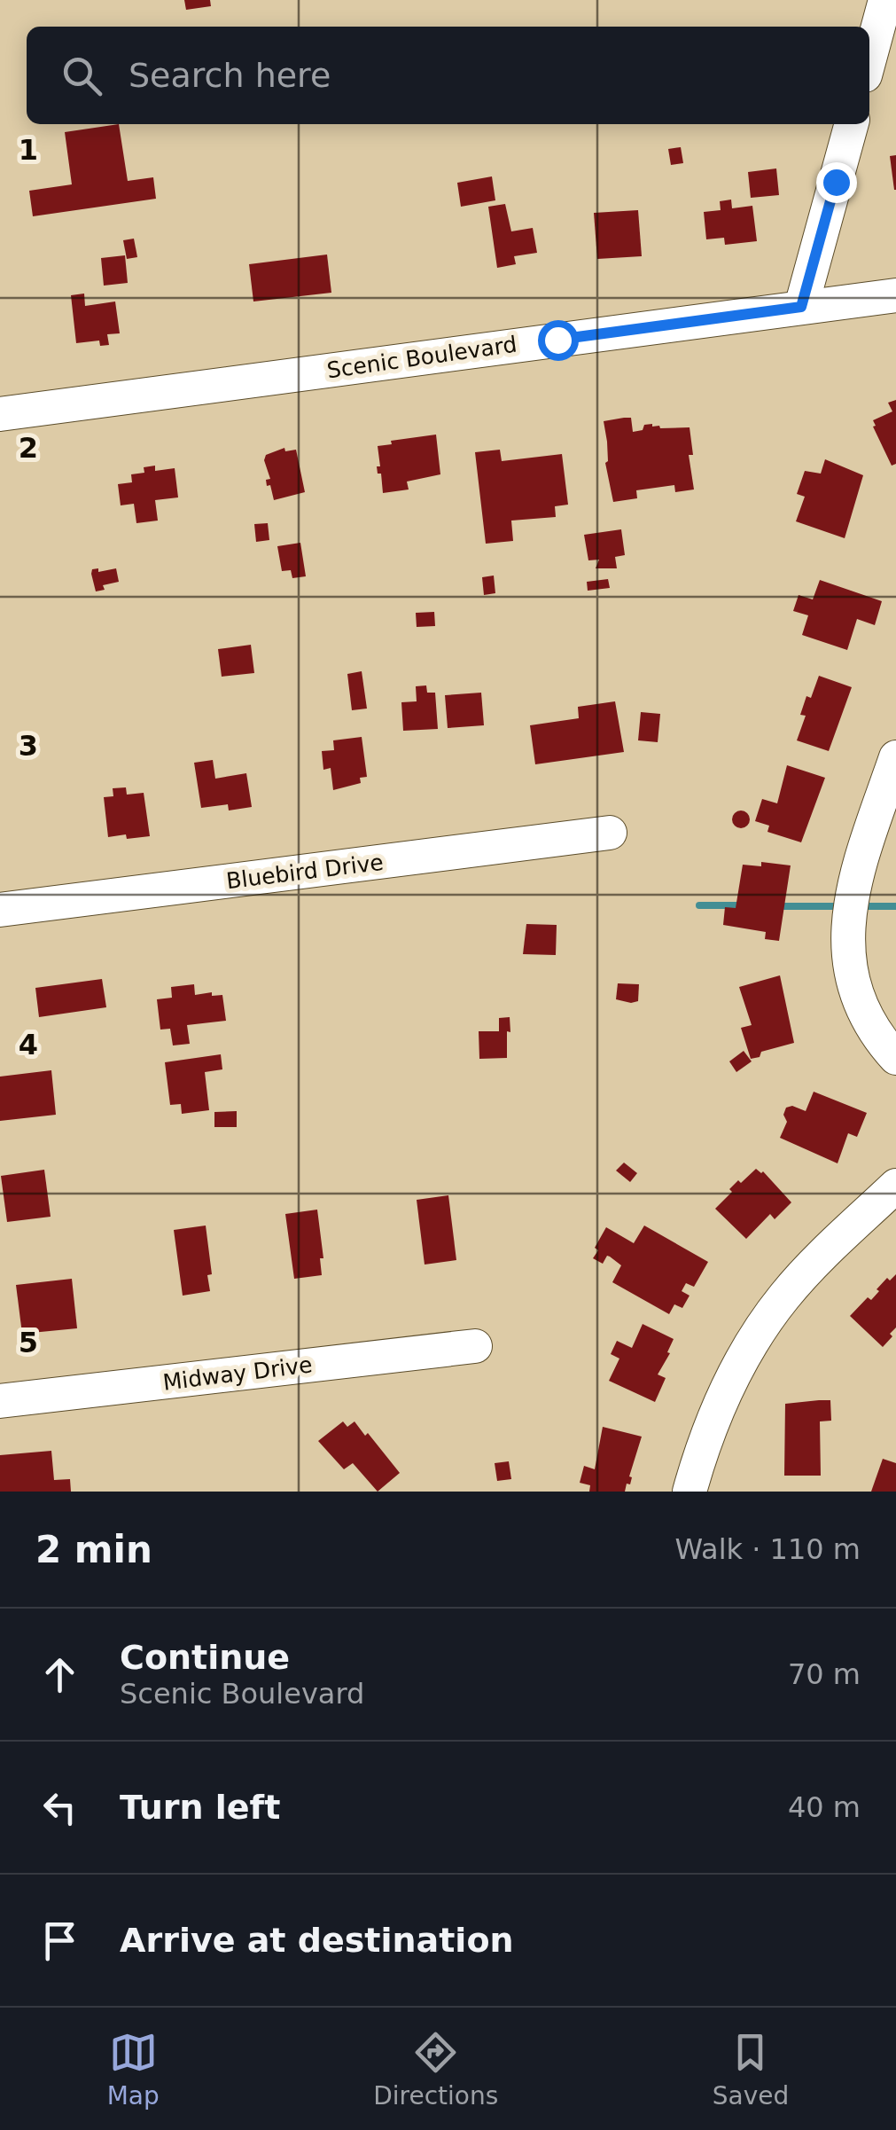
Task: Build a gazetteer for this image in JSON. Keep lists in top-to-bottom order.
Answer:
{
  "streets": {
    "street": ["Scenic Boulevard", "Bluebird Drive", "Midway Drive"]
  },
  "page": {
    "search": "Search here",
    "heading": ["2 min", "Walk · 110 m"],
    "list": [
      ["Continue", "Scenic Boulevard", "70 m"],
      ["Turn left", "40 m"],
      "Arrive at destination"
    ],
    "nav": ["Map", "Directions", "Saved"]
  },
  "grid": {
    "rows": [
      "1",
      "2",
      "3",
      "4",
      "5"
    ]
  }
}
